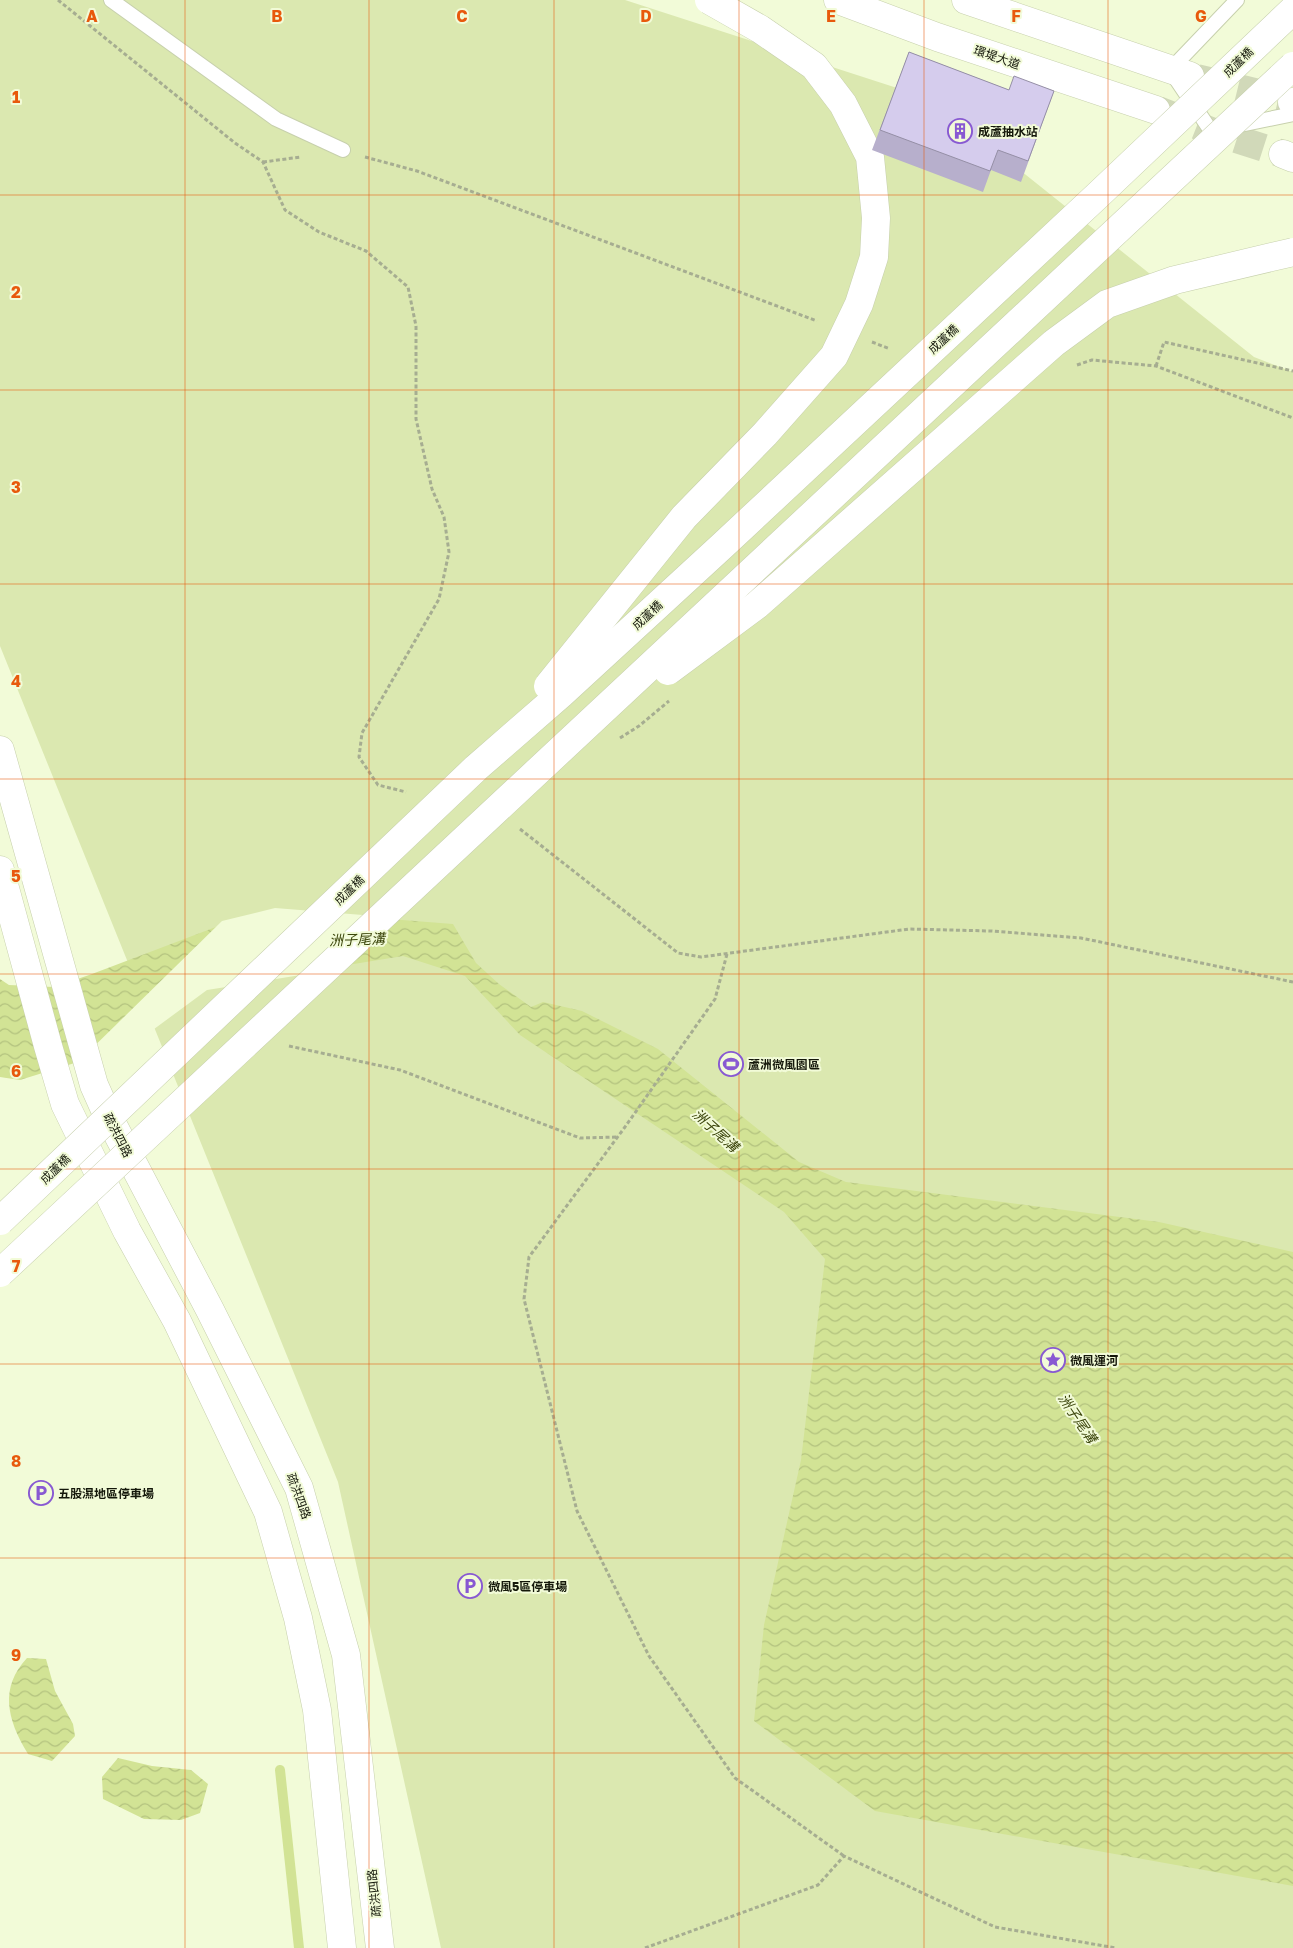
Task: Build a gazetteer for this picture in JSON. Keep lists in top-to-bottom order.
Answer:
{
  "streets": {
    "main road": ["環堤大道", "成蘆橋", "疏洪四路"]
  },
  "water": ["洲子尾溝"],
  "places": {
    "building": ["成蘆抽水站"],
    "sports": ["蘆洲微風園區"],
    "place": ["微風運河"],
    "parking": ["五股濕地區停車場", "微風5區停車場"]
  },
  "grid": {
    "columns": [
      "A",
      "B",
      "C",
      "D",
      "E",
      "F",
      "G"
    ],
    "rows": [
      "1",
      "2",
      "3",
      "4",
      "5",
      "6",
      "7",
      "8",
      "9"
    ]
  }
}
